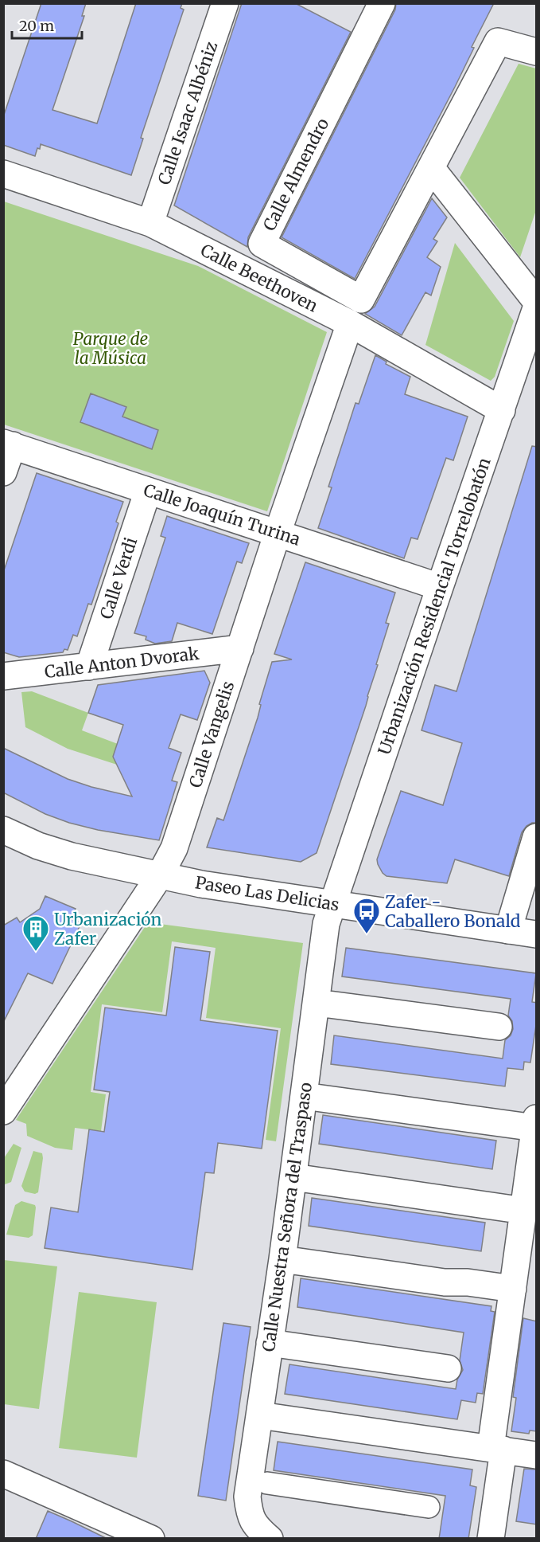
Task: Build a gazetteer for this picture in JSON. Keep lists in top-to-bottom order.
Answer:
{
  "streets": {
    "street": [
      "Calle Isaac Albéniz",
      "Calle Almendro",
      "Calle Beethoven",
      "Calle Joaquín Turina",
      "Calle Verdi",
      "Urbanización Residencial Torrelobatón",
      "Calle Anton Dvorak",
      "Calle Vangelis",
      "Paseo Las Delicias",
      "Calle Nuestra Señora del Traspaso"
    ]
  },
  "crossings": [
    ["Calle Isaac Albéniz", "Calle Beethoven"],
    ["Calle Beethoven", "Urbanización Residencial Torrelobatón"],
    ["Calle Beethoven", "Calle Vangelis"],
    ["Calle Joaquín Turina", "Calle Verdi"],
    ["Calle Joaquín Turina", "Urbanización Residencial Torrelobatón"],
    ["Calle Joaquín Turina", "Calle Vangelis"],
    ["Calle Verdi", "Calle Anton Dvorak"],
    ["Urbanización Residencial Torrelobatón", "Paseo Las Delicias"],
    ["Urbanización Residencial Torrelobatón", "Calle Nuestra Señora del Traspaso"],
    ["Calle Anton Dvorak", "Calle Vangelis"],
    ["Calle Vangelis", "Paseo Las Delicias"],
    ["Paseo Las Delicias", "Calle Nuestra Señora del Traspaso"]
  ],
  "parks": ["Parque de la Música"],
  "places": {
    "bus stop": ["Zafer - Caballero Bonald"],
    "building": ["Urbanización Zafer"]
  },
  "scale_bar": "20 m"
}
